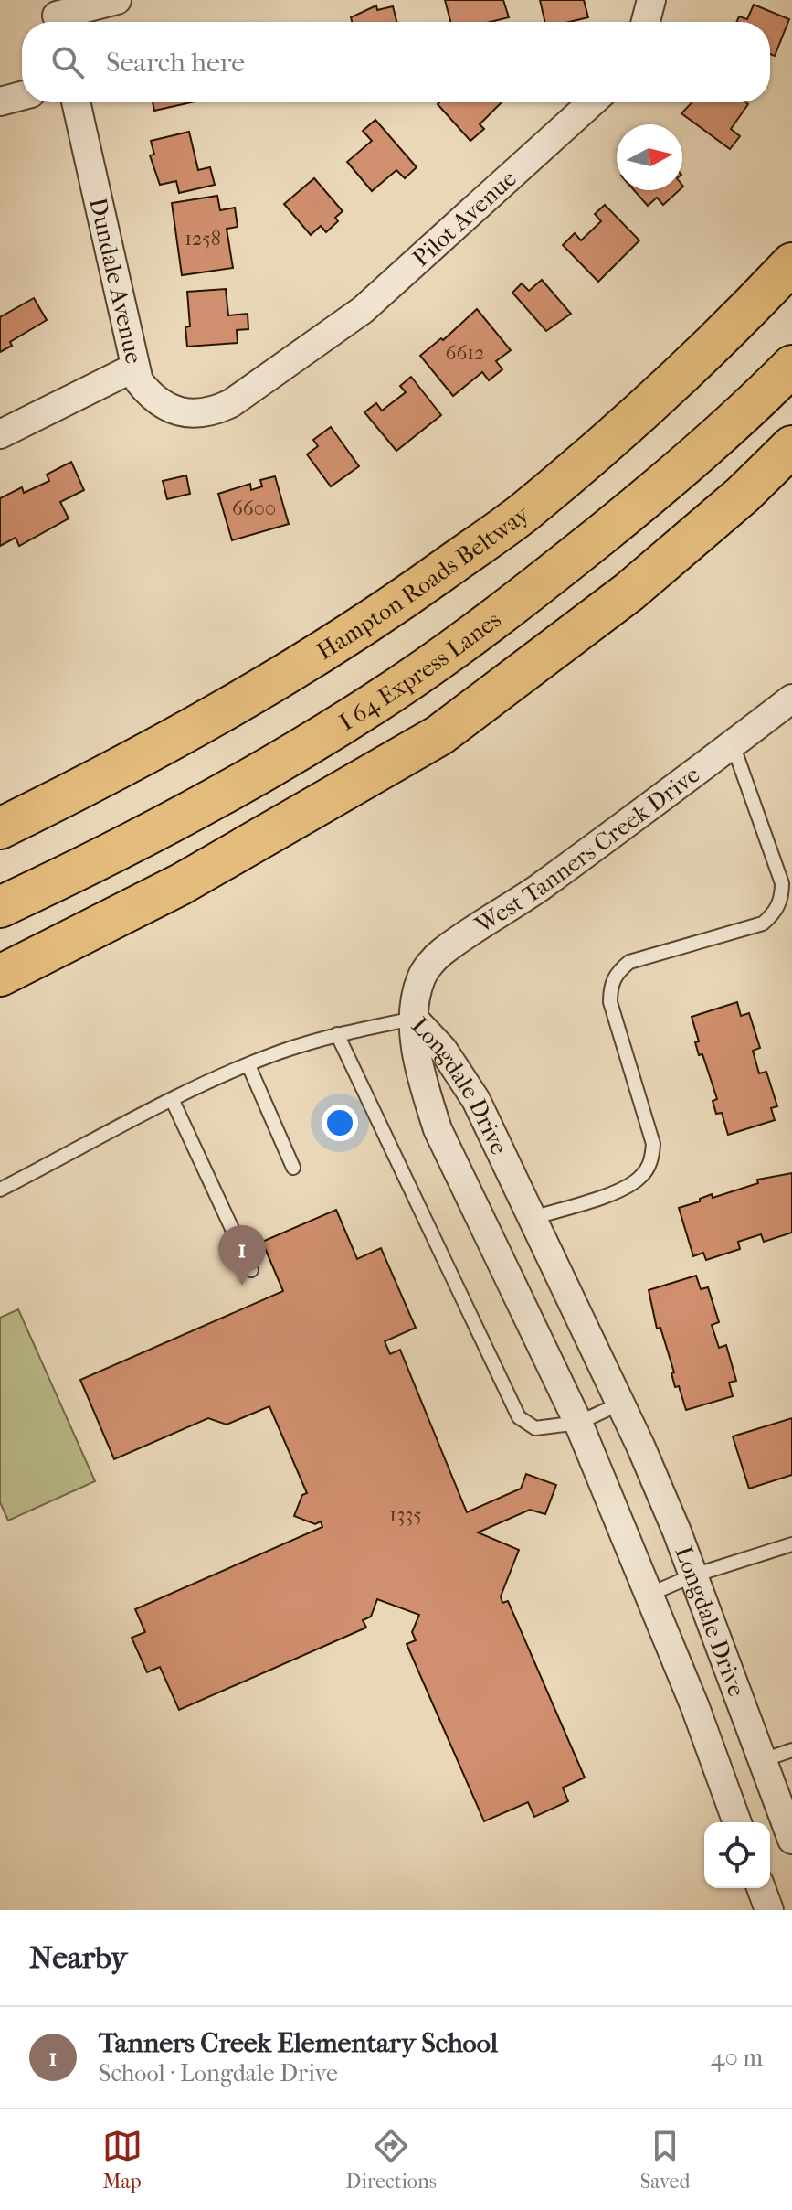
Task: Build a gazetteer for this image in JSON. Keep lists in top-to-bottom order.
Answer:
{
  "streets": {
    "highway": ["Hampton Roads Beltway", "I 64 Express Lanes"],
    "street": [
      "Pilot Avenue",
      "Dundale Avenue",
      "West Tanners Creek Drive",
      "Longdale Drive"
    ]
  },
  "crossings": [
    ["Pilot Avenue", "Dundale Avenue"],
    ["West Tanners Creek Drive", "Longdale Drive"]
  ],
  "house_numbers": [
    "1258",
    "6612",
    "6600",
    "1335"
  ],
  "north": "right",
  "page": {
    "search": "Search here",
    "pins": "1",
    "heading": "Nearby",
    "list": [
      {
        "mark": "1",
        "name": "Tanners Creek Elementary School",
        "note": "School · Longdale Drive",
        "value": "40 m"
      }
    ],
    "nav": ["Map", "Directions", "Saved"]
  }
}
